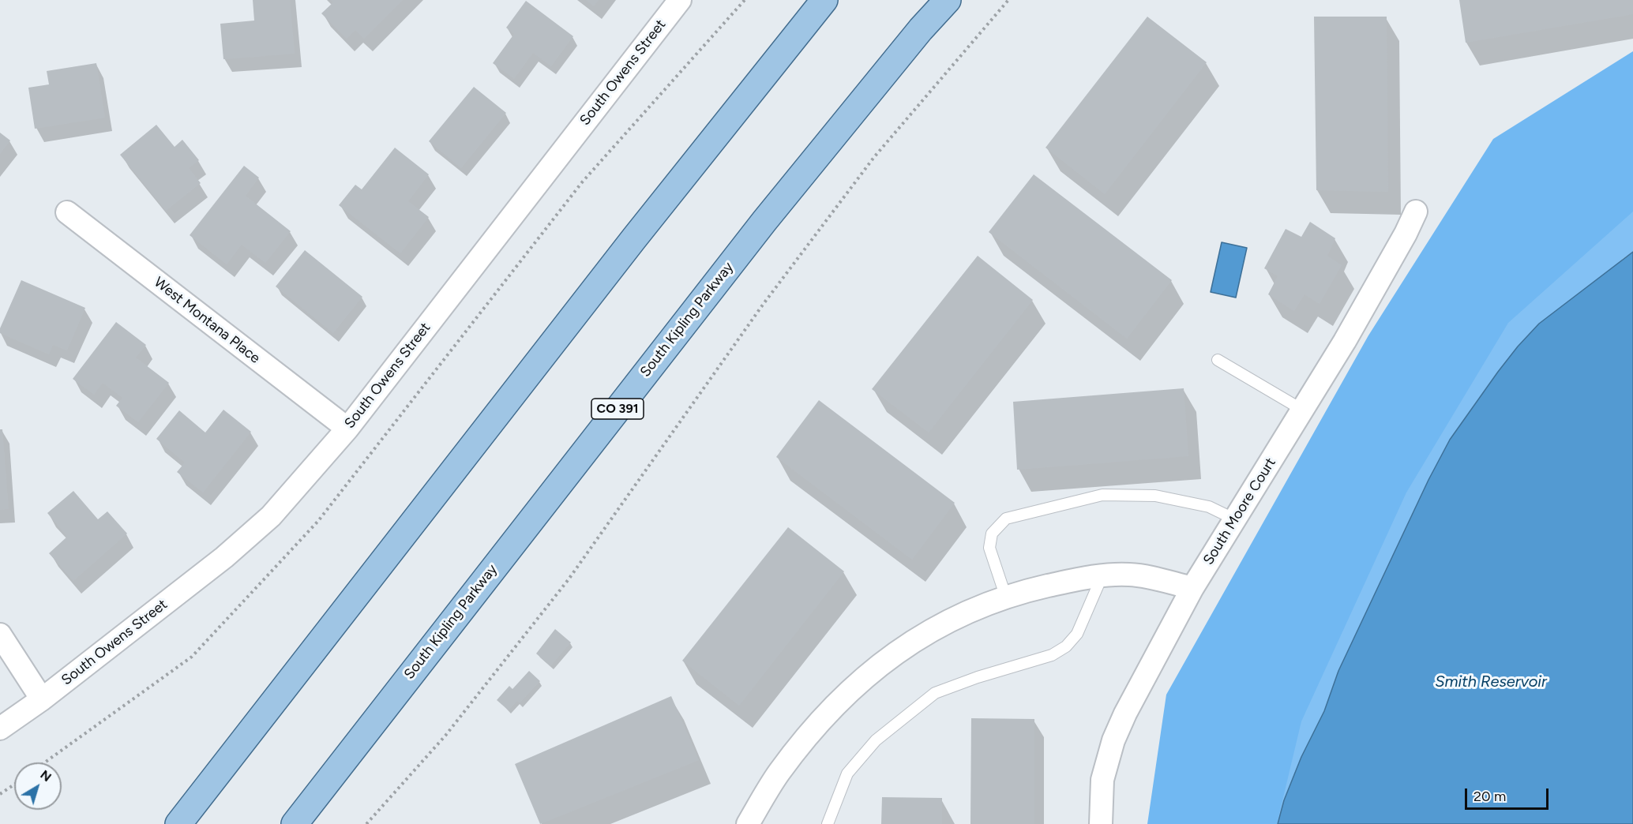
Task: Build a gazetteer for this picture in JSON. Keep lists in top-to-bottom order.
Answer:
{
  "streets": {
    "main road": ["South Kipling Parkway", "CO 391"],
    "street": ["South Owens Street", "West Montana Place", "South Moore Court"]
  },
  "crossings": [
    ["South Owens Street", "West Montana Place"]
  ],
  "water": ["Smith Reservoir"],
  "scale_bar": "20 m",
  "north": "top right"
}
